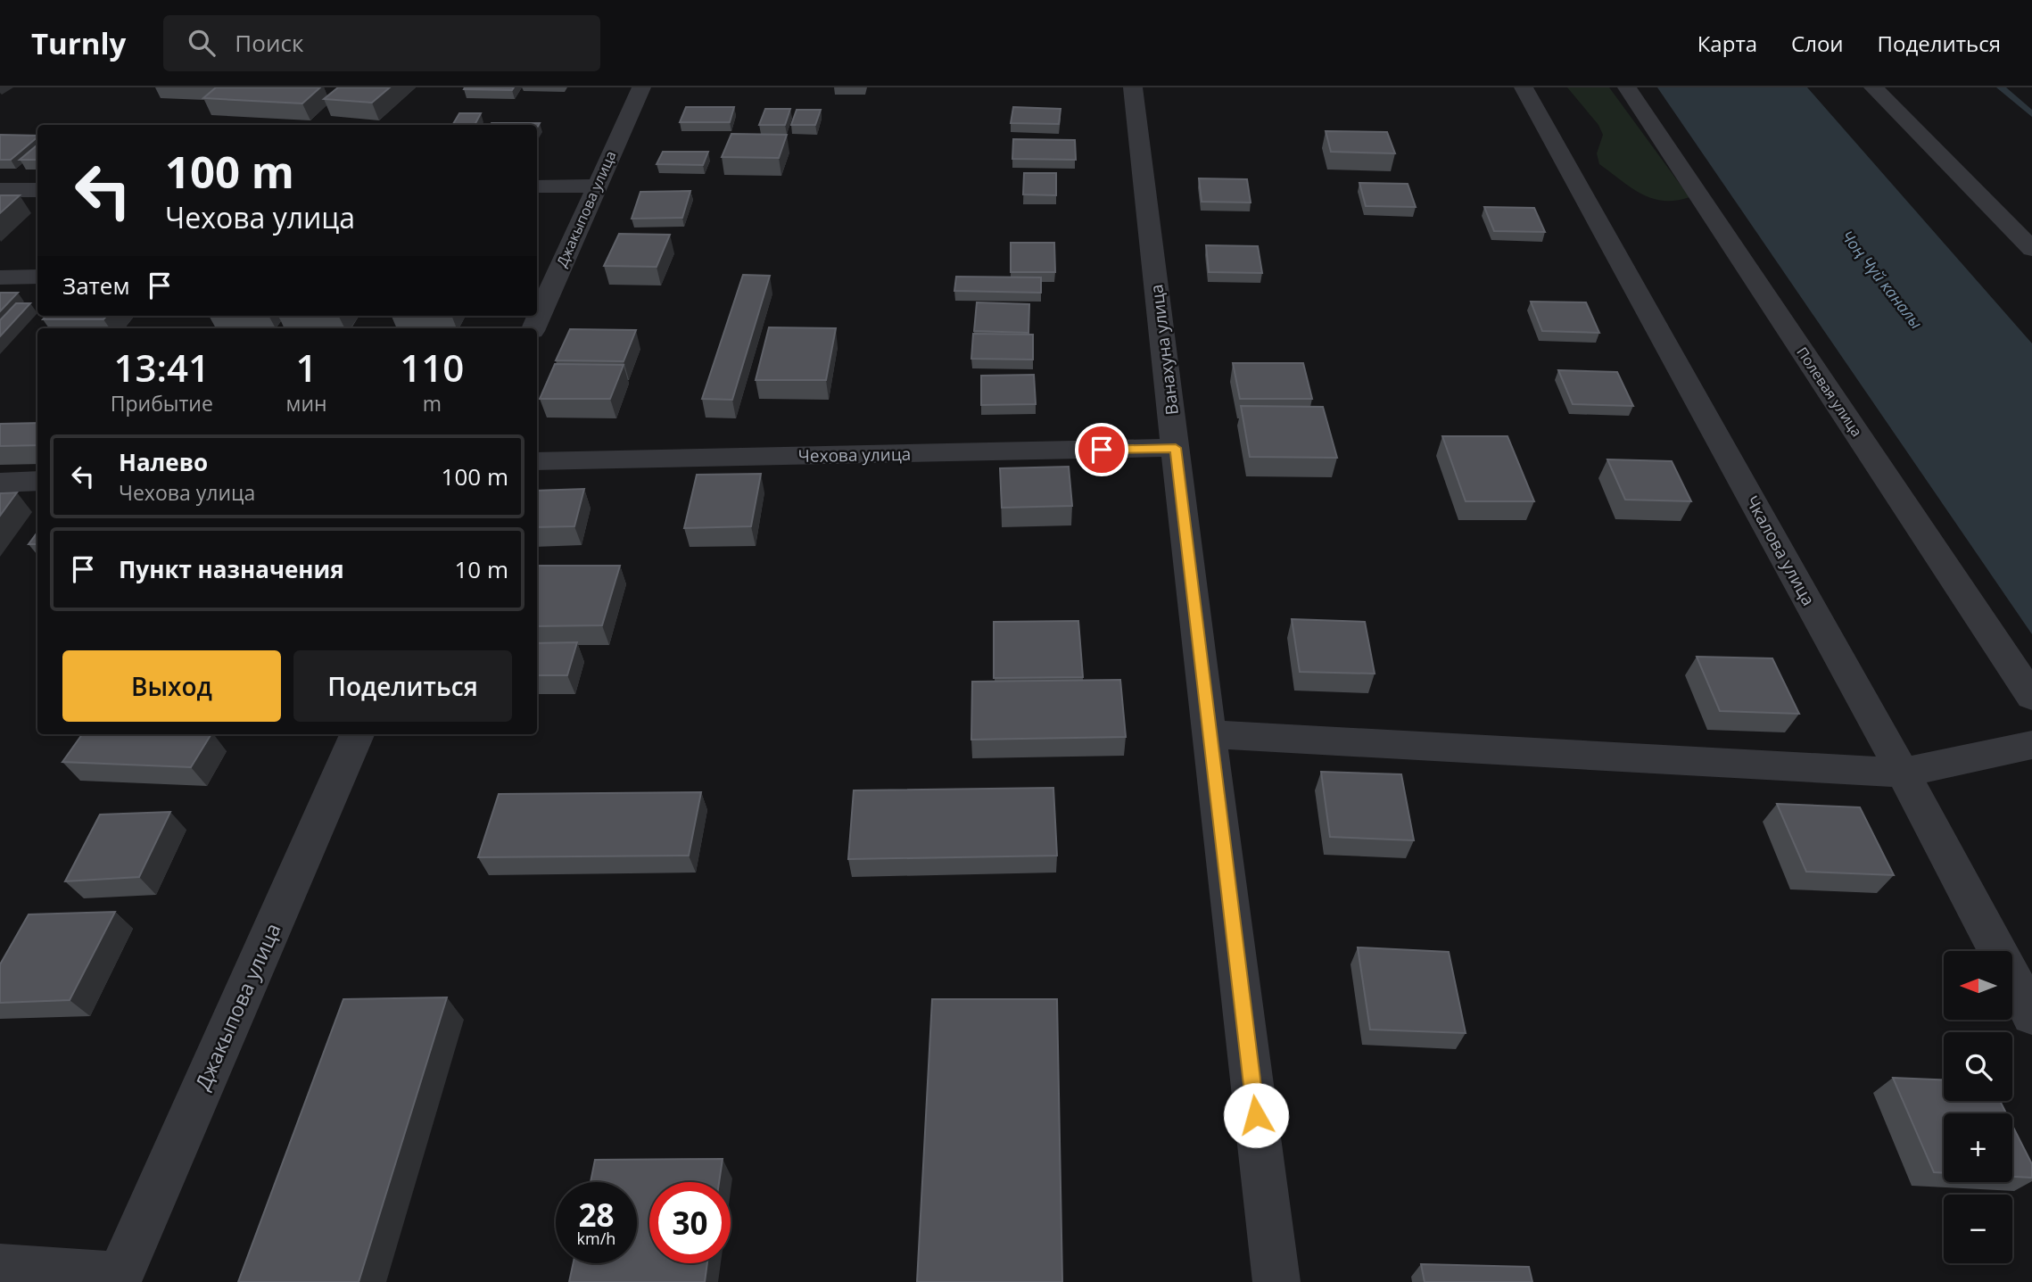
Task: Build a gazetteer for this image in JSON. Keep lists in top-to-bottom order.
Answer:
{
  "streets": {
    "street": [
      "Джакыпова улица",
      "Ванахуна улица",
      "Полевая улица",
      "Чехова улица",
      "Чкалова улица"
    ]
  },
  "crossings": [
    ["Ванахуна улица", "Чехова улица"]
  ],
  "water": ["Чоң Чүй каналы"],
  "north": "left",
  "page": {
    "header": "Turnly",
    "search": "Поиск",
    "nav": ["Карта", "Слои", "Поделиться"],
    "turn": ["100 m", "Чехова улица"],
    "then": "Затем",
    "eta": [
      "13:41",
      "Прибытие",
      "1",
      "мин",
      "110",
      "m"
    ],
    "list": [
      {
        "name": "Налево",
        "note": "Чехова улица",
        "value": "100 m"
      },
      {
        "name": "Пункт назначения",
        "value": "10 m"
      }
    ],
    "buttons": ["Выход", "Поделиться"],
    "map_buttons": ["+", "−"],
    "speed": "28 km/h",
    "limit": "30"
  }
}
